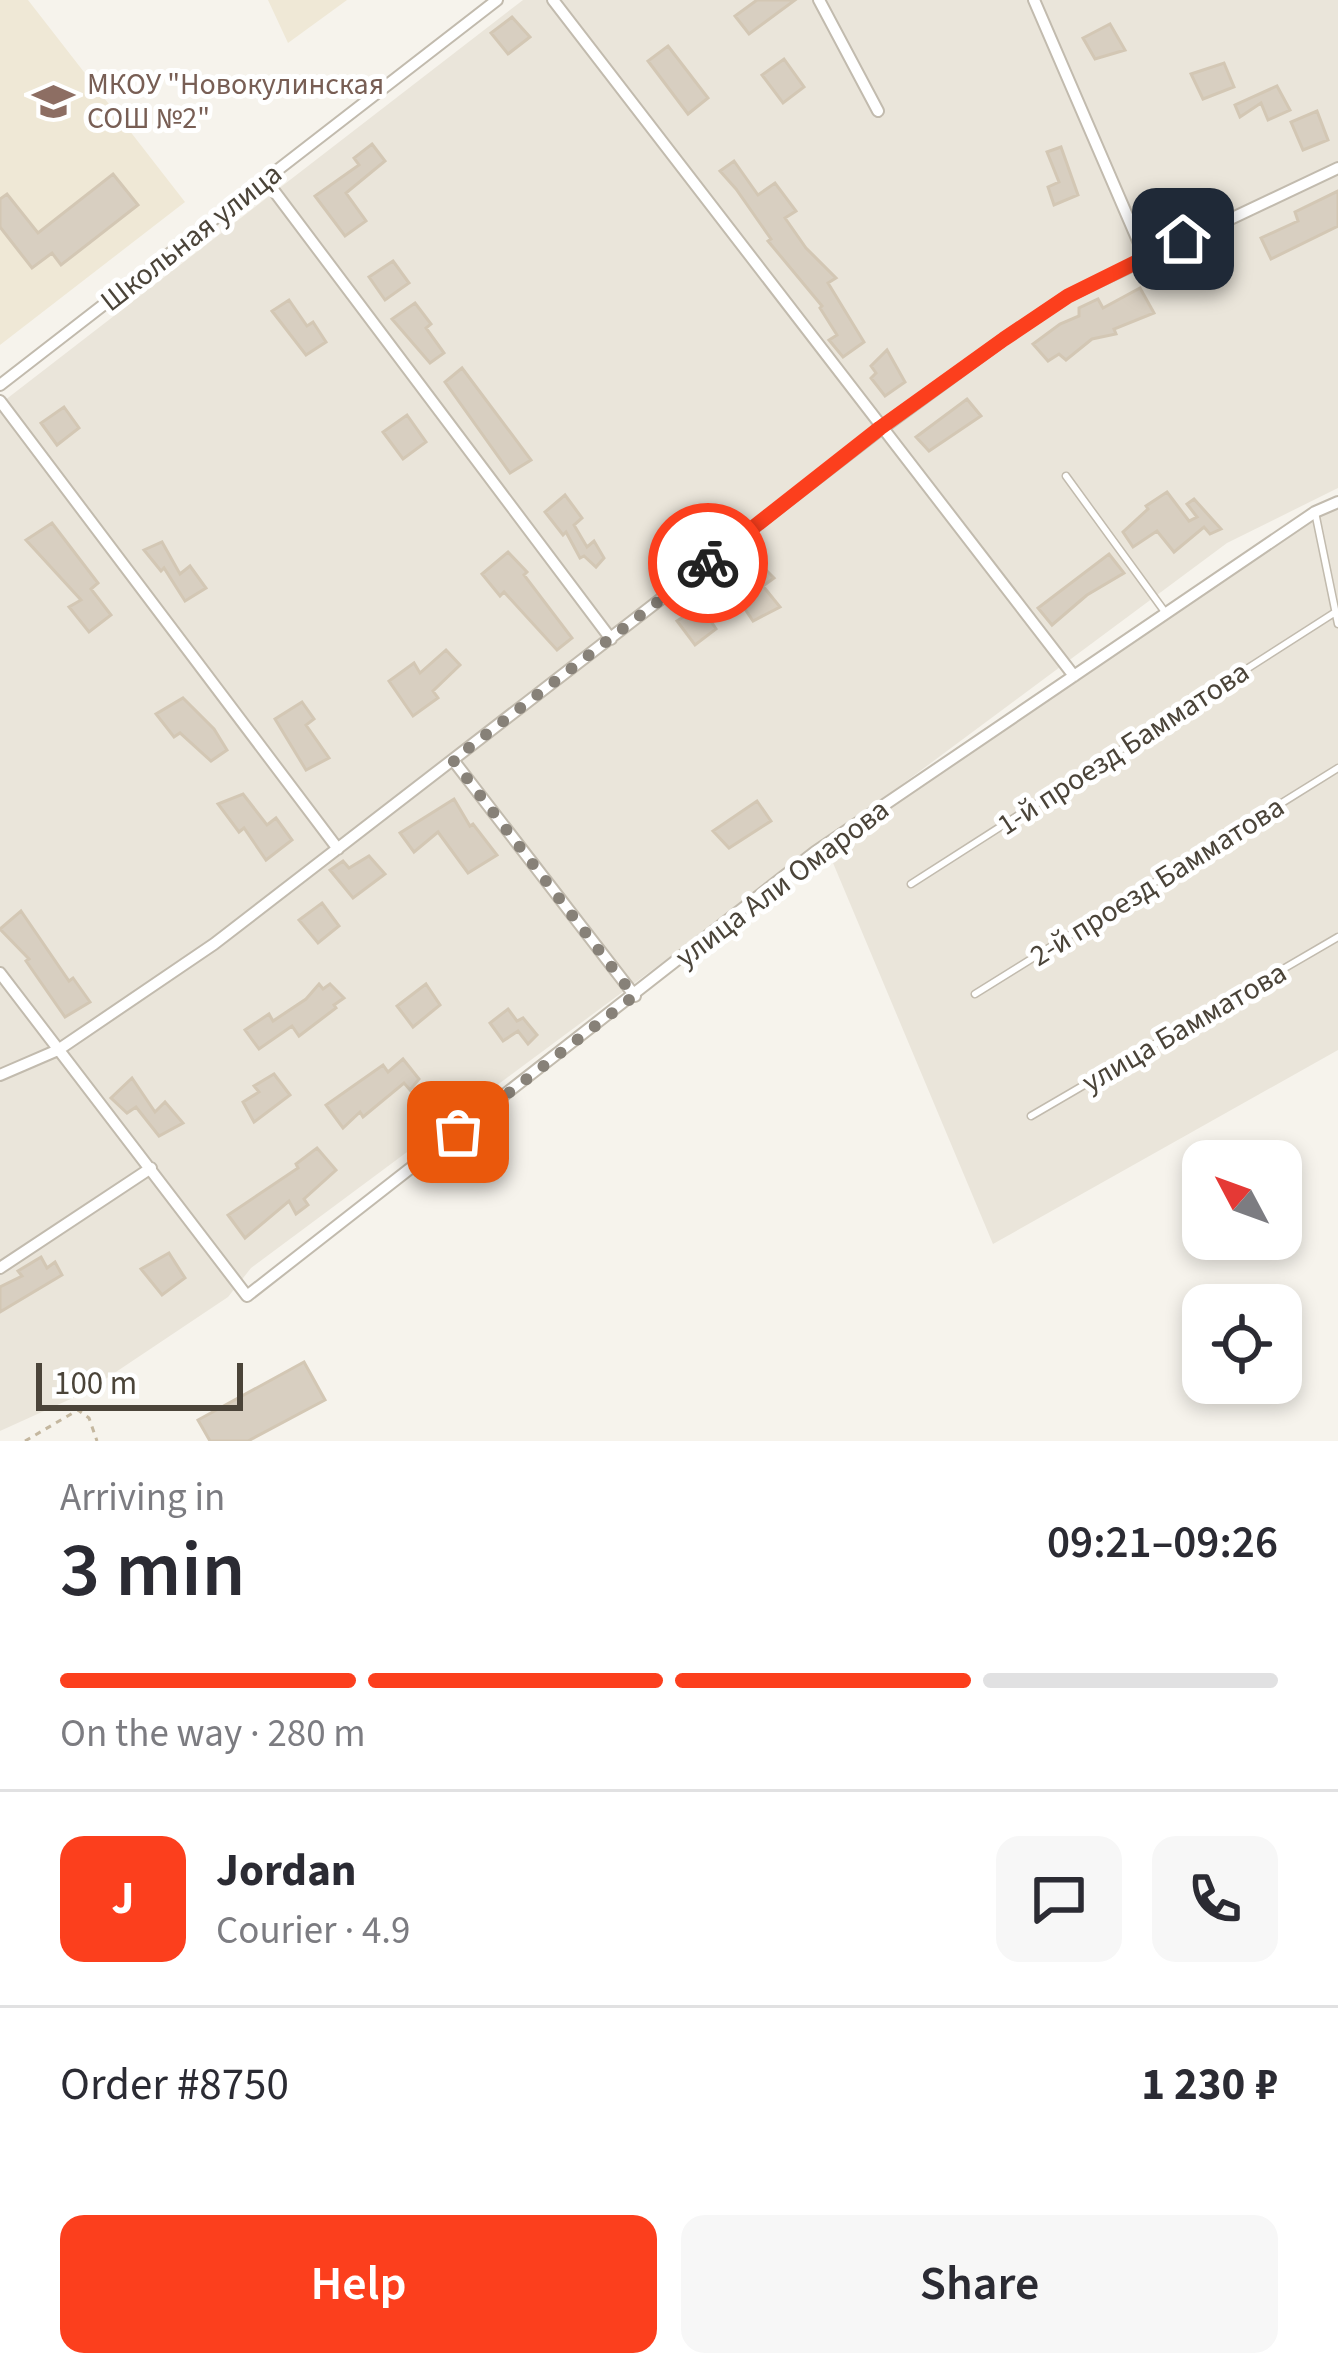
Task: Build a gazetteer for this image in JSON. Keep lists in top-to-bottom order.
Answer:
{
  "streets": {
    "street": ["Школьная улица", "улица Али Омарова"],
    "lane": ["1-й проезд Бамматова", "2-й проезд Бамматова", "улица Бамматова"]
  },
  "places": {
    "school or university": ["МКОУ \"Новокулинская СОШ №2\""]
  },
  "scale_bar": "100 m",
  "north": "top left",
  "page": {
    "scale": "100 m",
    "heading": ["3 min", "Arriving in", "09:21–09:26"],
    "panel": [
      "Jordan",
      "Courier · 4.9",
      "Order #8750",
      "1 230 ₽"
    ],
    "bar": "On the way · 280 m",
    "round": "J",
    "buttons": ["Help", "Share"]
  }
}
